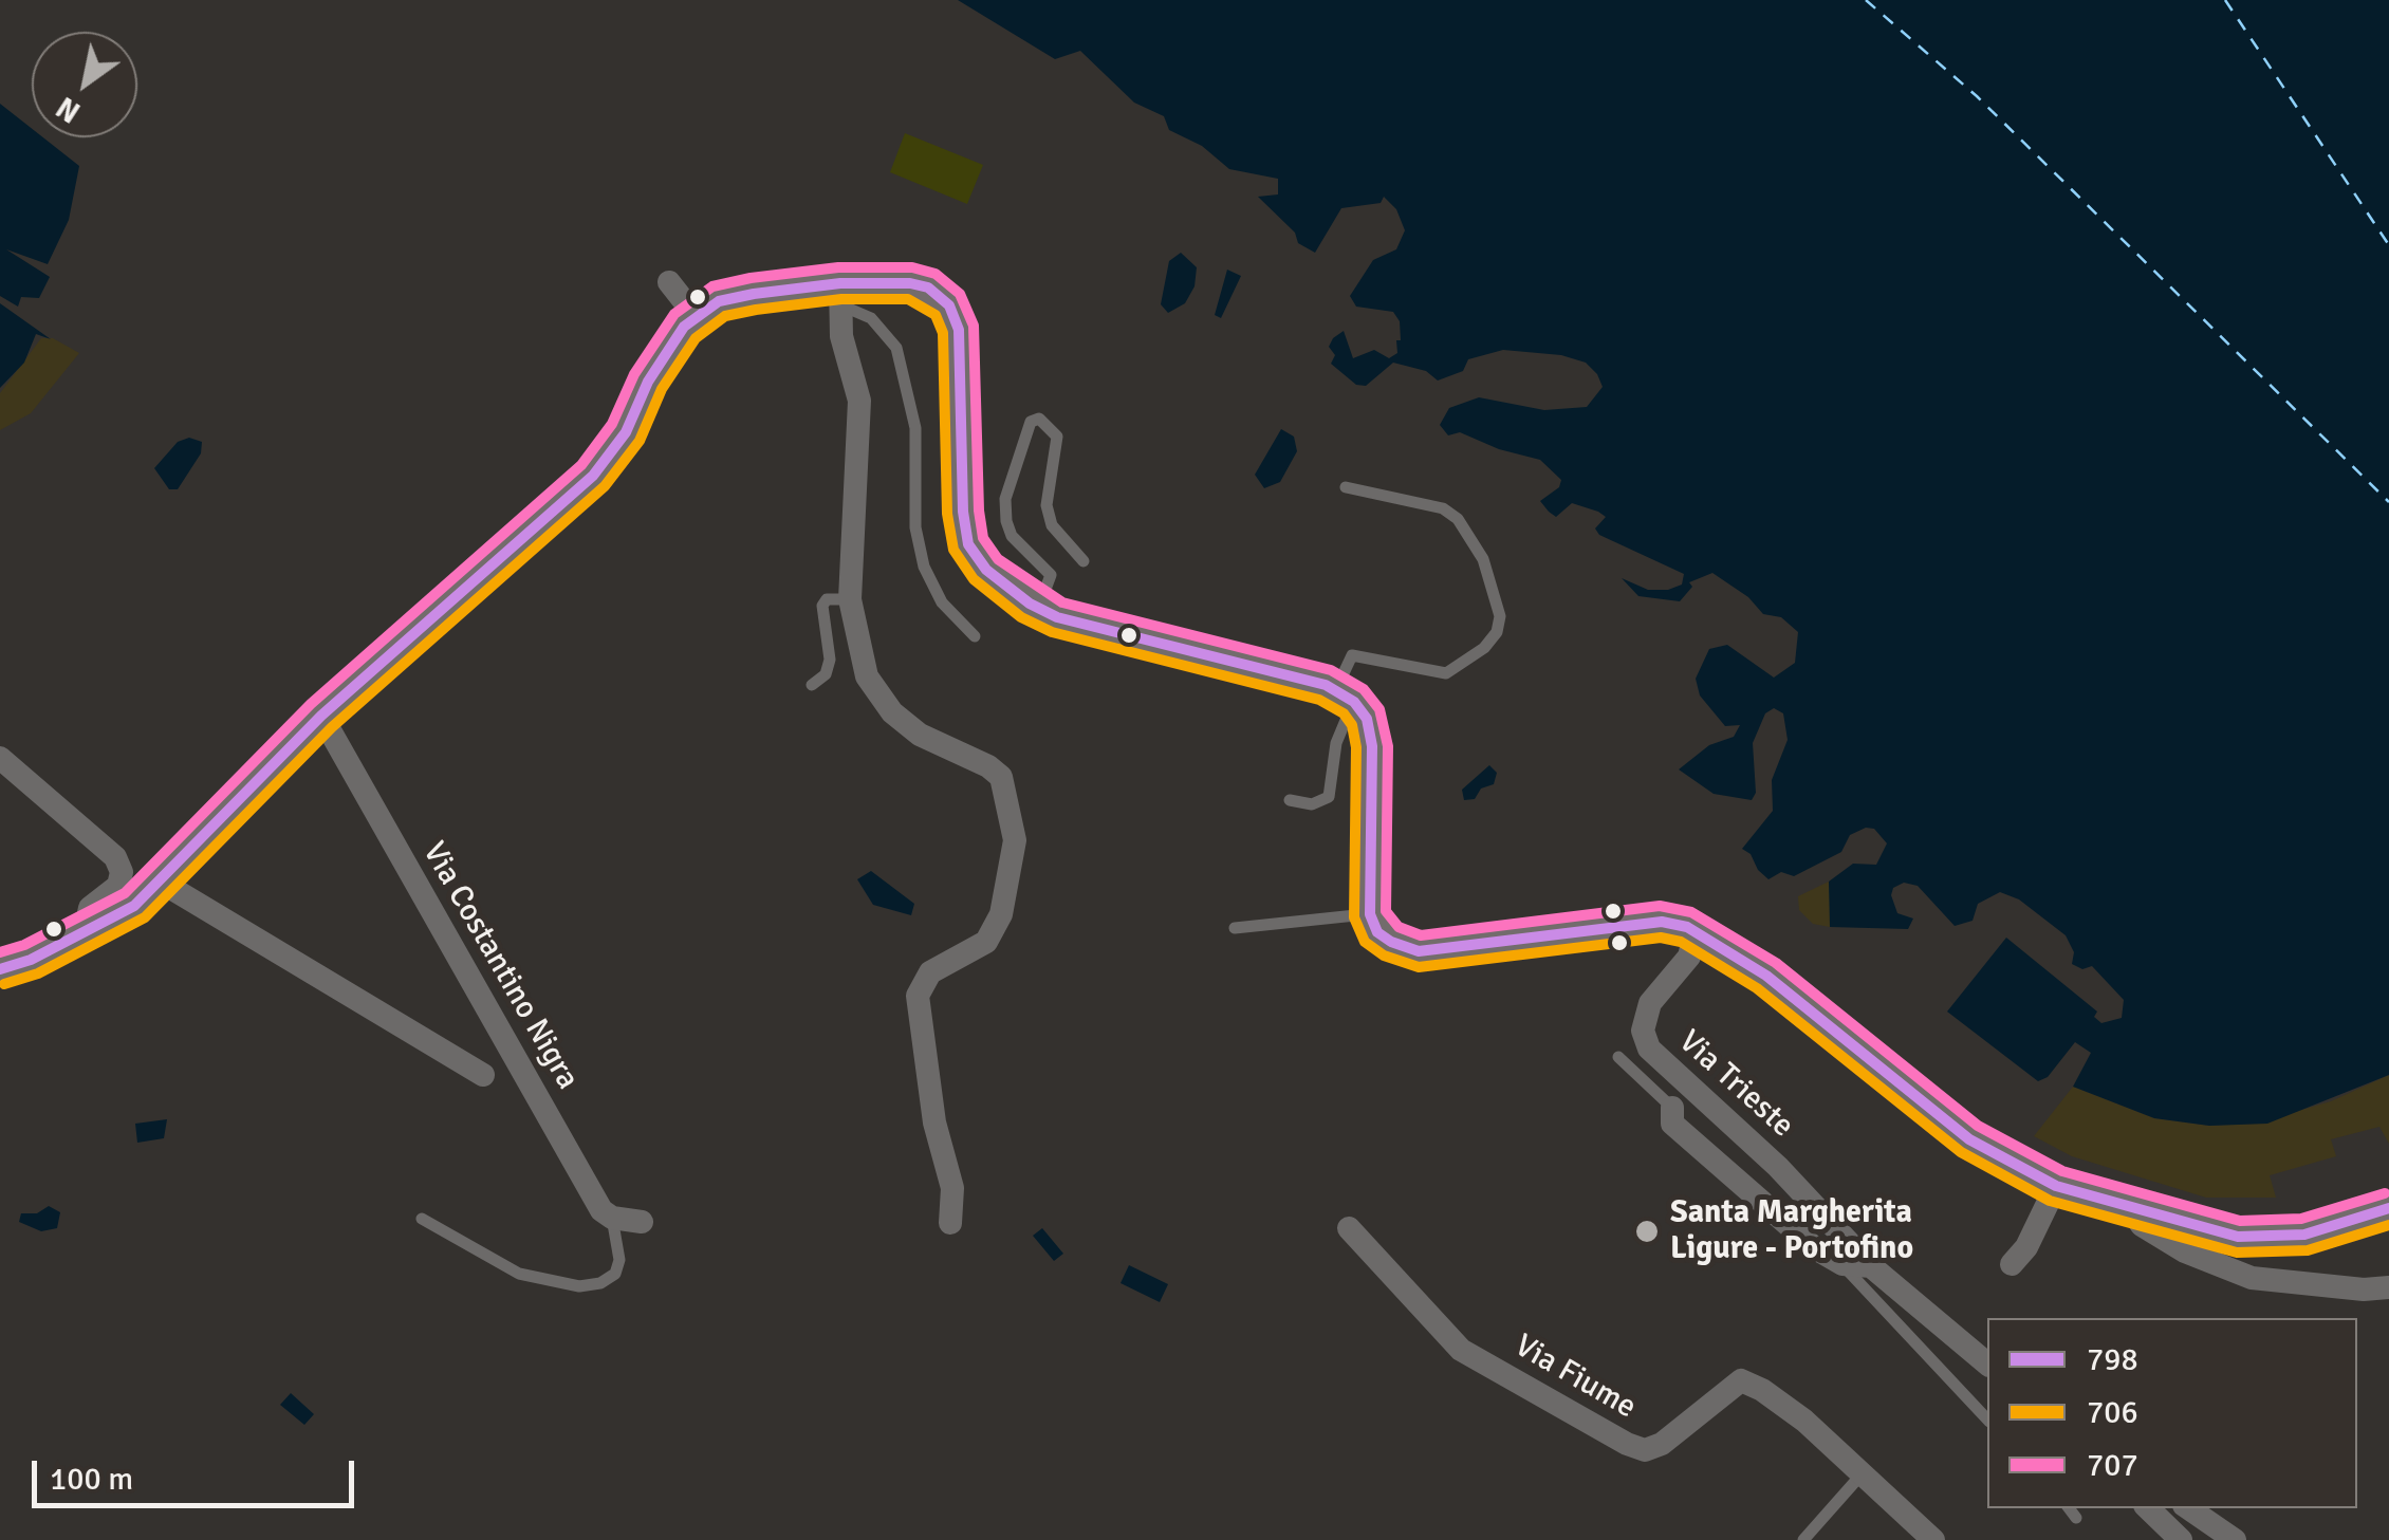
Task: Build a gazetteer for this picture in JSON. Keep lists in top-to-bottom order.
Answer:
{
  "streets": {
    "street": ["Via Costantino Nigra", "Via Trieste", "Via Fiume"]
  },
  "places": ["Santa Margherita Ligure - Portofino"],
  "lines": ["transit line 707", "transit line 798", "transit line 706"],
  "legend": ["798", "706", "707"],
  "scale_bar": "100 m",
  "north": "bottom left"
}
